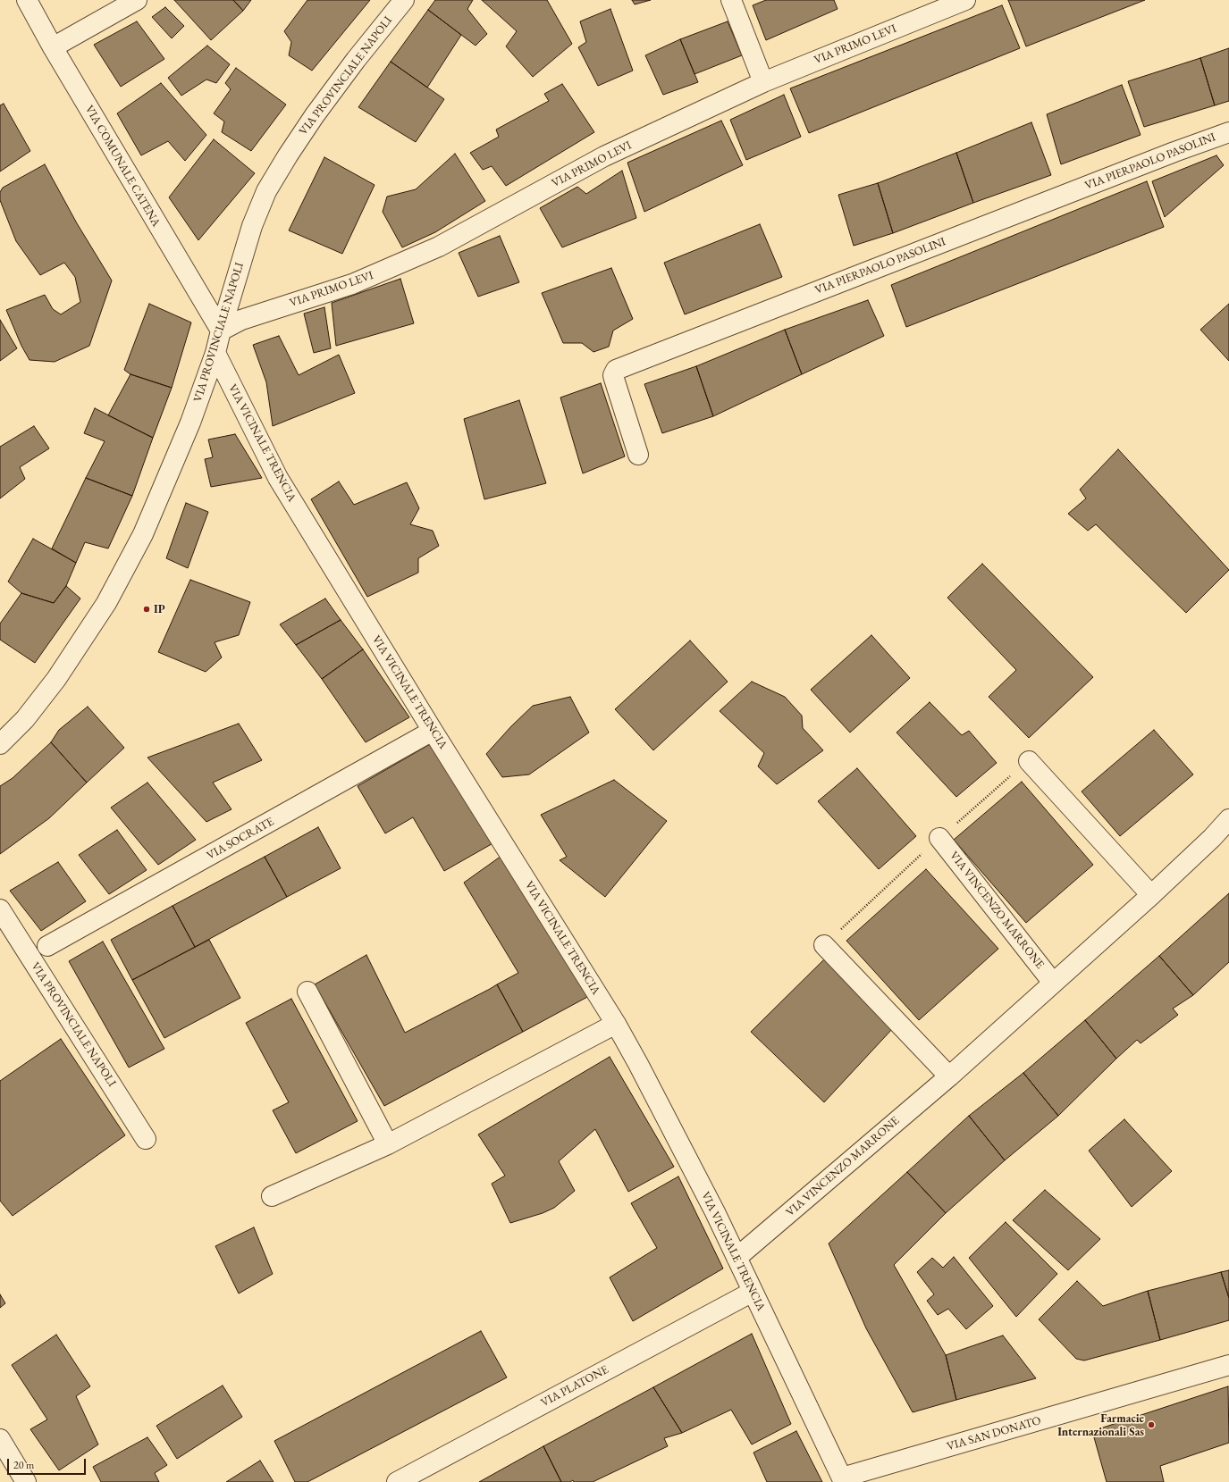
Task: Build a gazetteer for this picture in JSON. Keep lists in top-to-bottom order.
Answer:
{
  "streets": {
    "street": [
      "VIA PRIMO LEVI",
      "VIA PROVINCIALE NAPOLI",
      "VIA PIERPAOLO PASOLINI",
      "VIA COMUNALE CATENA",
      "VIA VICINALE TRENCIA",
      "VIA SOCRATE",
      "VIA VINCENZO MARRONE",
      "VIA PLATONE",
      "VIA SAN DONATO"
    ]
  },
  "crossings": [
    ["VIA PRIMO LEVI", "VIA PROVINCIALE NAPOLI"],
    ["VIA PRIMO LEVI", "VIA COMUNALE CATENA"],
    ["VIA PROVINCIALE NAPOLI", "VIA COMUNALE CATENA"],
    ["VIA PROVINCIALE NAPOLI", "VIA VICINALE TRENCIA"],
    ["VIA VICINALE TRENCIA", "VIA SOCRATE"],
    ["VIA VICINALE TRENCIA", "VIA VINCENZO MARRONE"],
    ["VIA VICINALE TRENCIA", "VIA PLATONE"],
    ["VIA VICINALE TRENCIA", "VIA SAN DONATO"]
  ],
  "places": ["IP", "Farmacie Internazionali Sas"],
  "scale_bar": "20 m"
}
